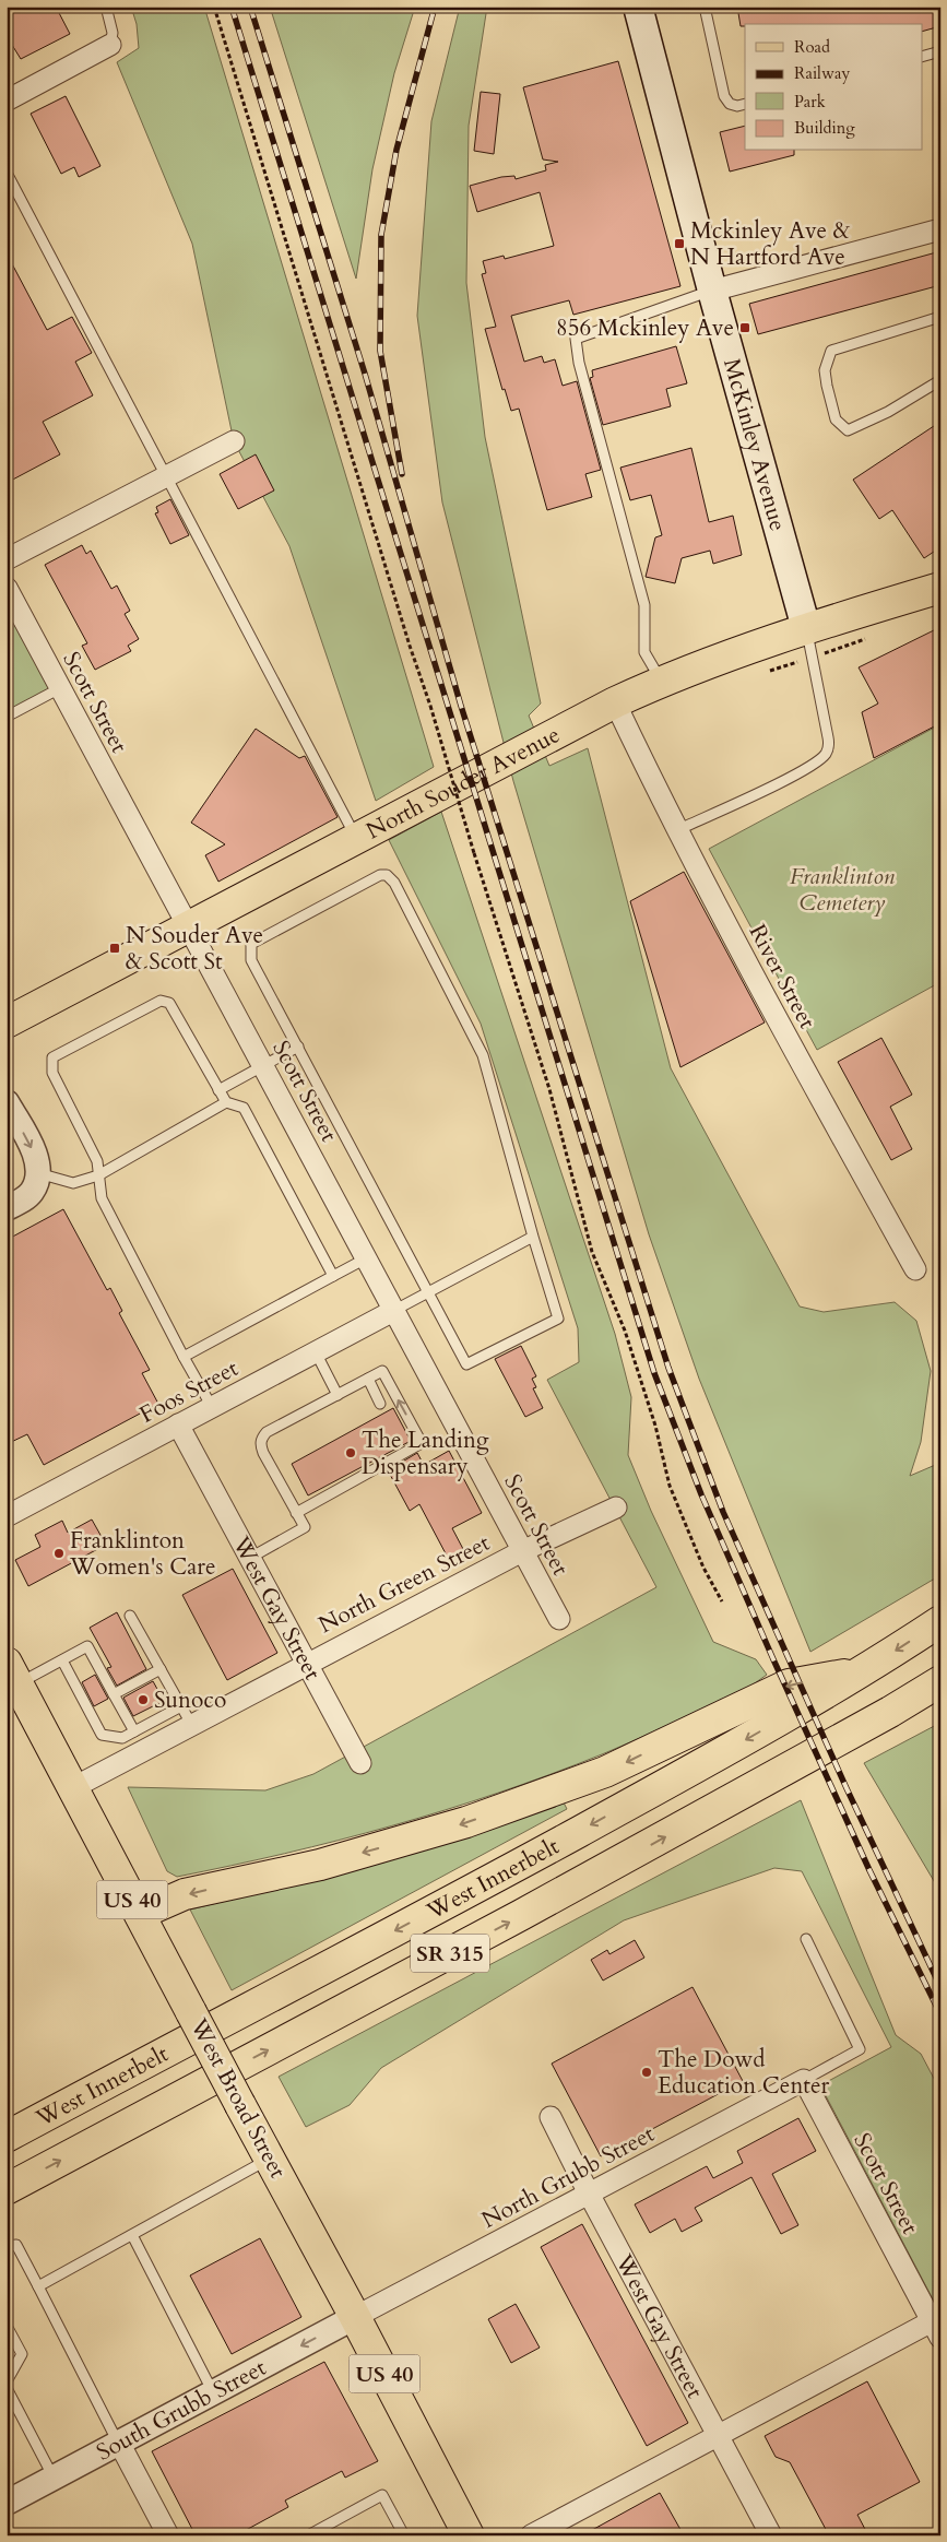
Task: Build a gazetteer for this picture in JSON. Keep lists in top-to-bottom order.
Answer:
{
  "streets": {
    "main road": [
      "McKinley Avenue",
      "North Souder Avenue",
      "West Innerbelt",
      "US 40",
      "SR 315",
      "West Broad Street"
    ],
    "street": [
      "Scott Street",
      "River Street",
      "Foos Street",
      "North Green Street",
      "West Gay Street",
      "North Grubb Street",
      "South Grubb Street"
    ]
  },
  "crossings": [
    ["McKinley Avenue", "North Souder Avenue"],
    ["Scott Street", "North Souder Avenue"],
    ["Scott Street", "Foos Street"],
    ["Scott Street", "North Green Street"],
    ["Scott Street", "North Grubb Street"],
    ["North Souder Avenue", "River Street"],
    ["Foos Street", "West Gay Street"],
    ["North Green Street", "West Gay Street"],
    ["North Green Street", "West Broad Street"],
    ["West Gay Street", "North Grubb Street"],
    ["West Broad Street", "North Grubb Street"],
    ["West Broad Street", "South Grubb Street"],
    ["North Grubb Street", "South Grubb Street"]
  ],
  "one_way": ["South Grubb Street"],
  "parks": ["Franklinton Cemetery"],
  "places": {
    "transit": ["Mckinley Ave & N Hartford Ave", "856 Mckinley Ave", "N Souder Ave & Scott St"],
    "other": [
      "The Landing Dispensary",
      "Franklinton Women's Care",
      "Sunoco",
      "The Dowd Education Center"
    ]
  },
  "legend": [
    "Road",
    "Railway",
    "Park",
    "Building"
  ]
}
